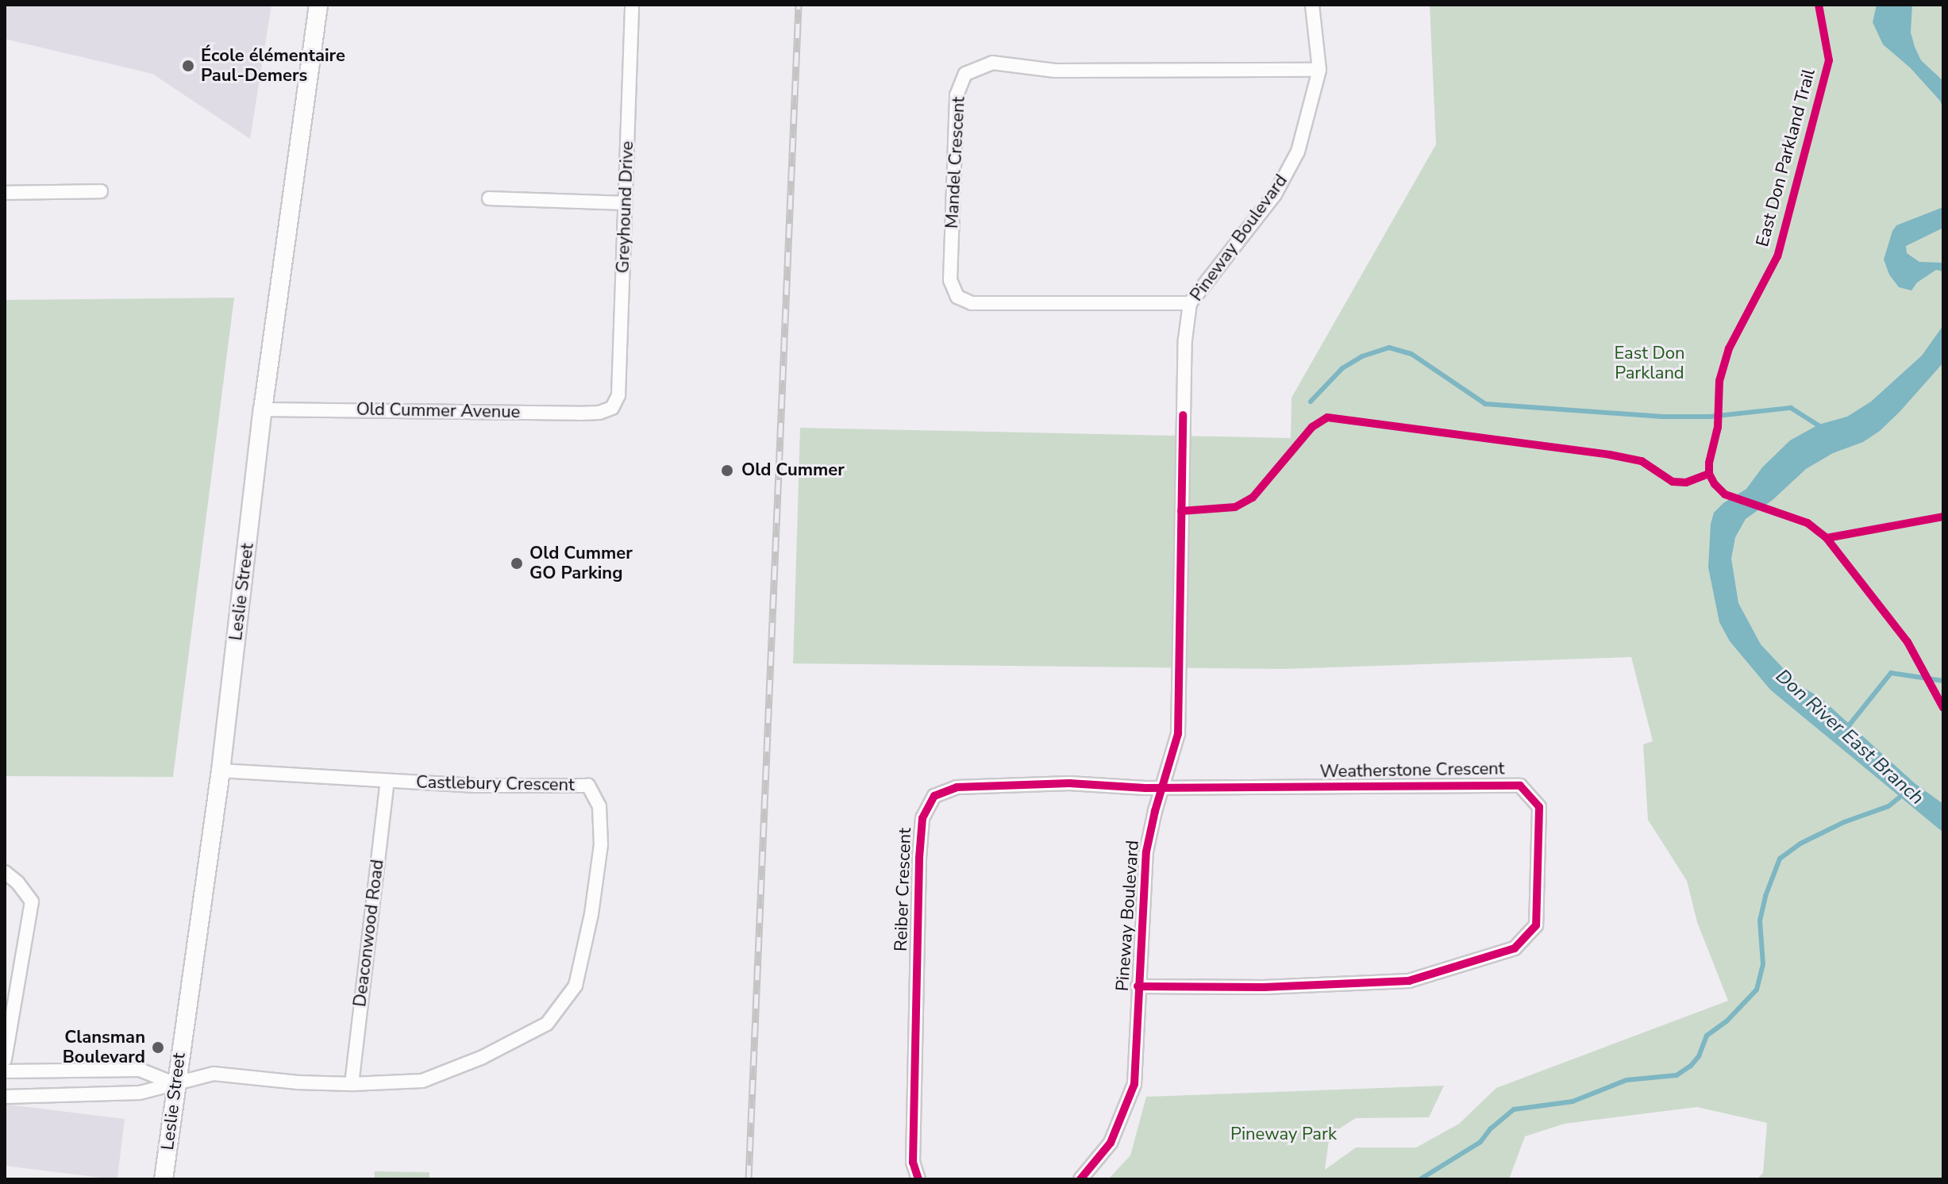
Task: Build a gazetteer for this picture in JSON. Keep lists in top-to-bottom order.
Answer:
{
  "streets": {
    "main road": ["Leslie Street"],
    "street": [
      "Mandel Crescent",
      "Greyhound Drive",
      "Pineway Boulevard",
      "Old Cummer Avenue",
      "Weatherstone Crescent",
      "Castlebury Crescent",
      "Reiber Crescent",
      "Deaconwood Road"
    ],
    "cycle path": ["East Don Parkland Trail"]
  },
  "crossings": [
    ["Mandel Crescent", "Pineway Boulevard"],
    ["Greyhound Drive", "Old Cummer Avenue"],
    ["Pineway Boulevard", "Weatherstone Crescent"],
    ["Pineway Boulevard", "Reiber Crescent"],
    ["Old Cummer Avenue", "Leslie Street"],
    ["Leslie Street", "Castlebury Crescent"],
    ["Weatherstone Crescent", "Reiber Crescent"],
    ["Castlebury Crescent", "Deaconwood Road"]
  ],
  "water": ["Don River East Branch"],
  "parks": ["East Don Parkland", "Pineway Park"],
  "places": [
    "École élémentaire Paul-Demers",
    "Old Cummer",
    "Old Cummer GO Parking",
    "Clansman Boulevard"
  ]
}
